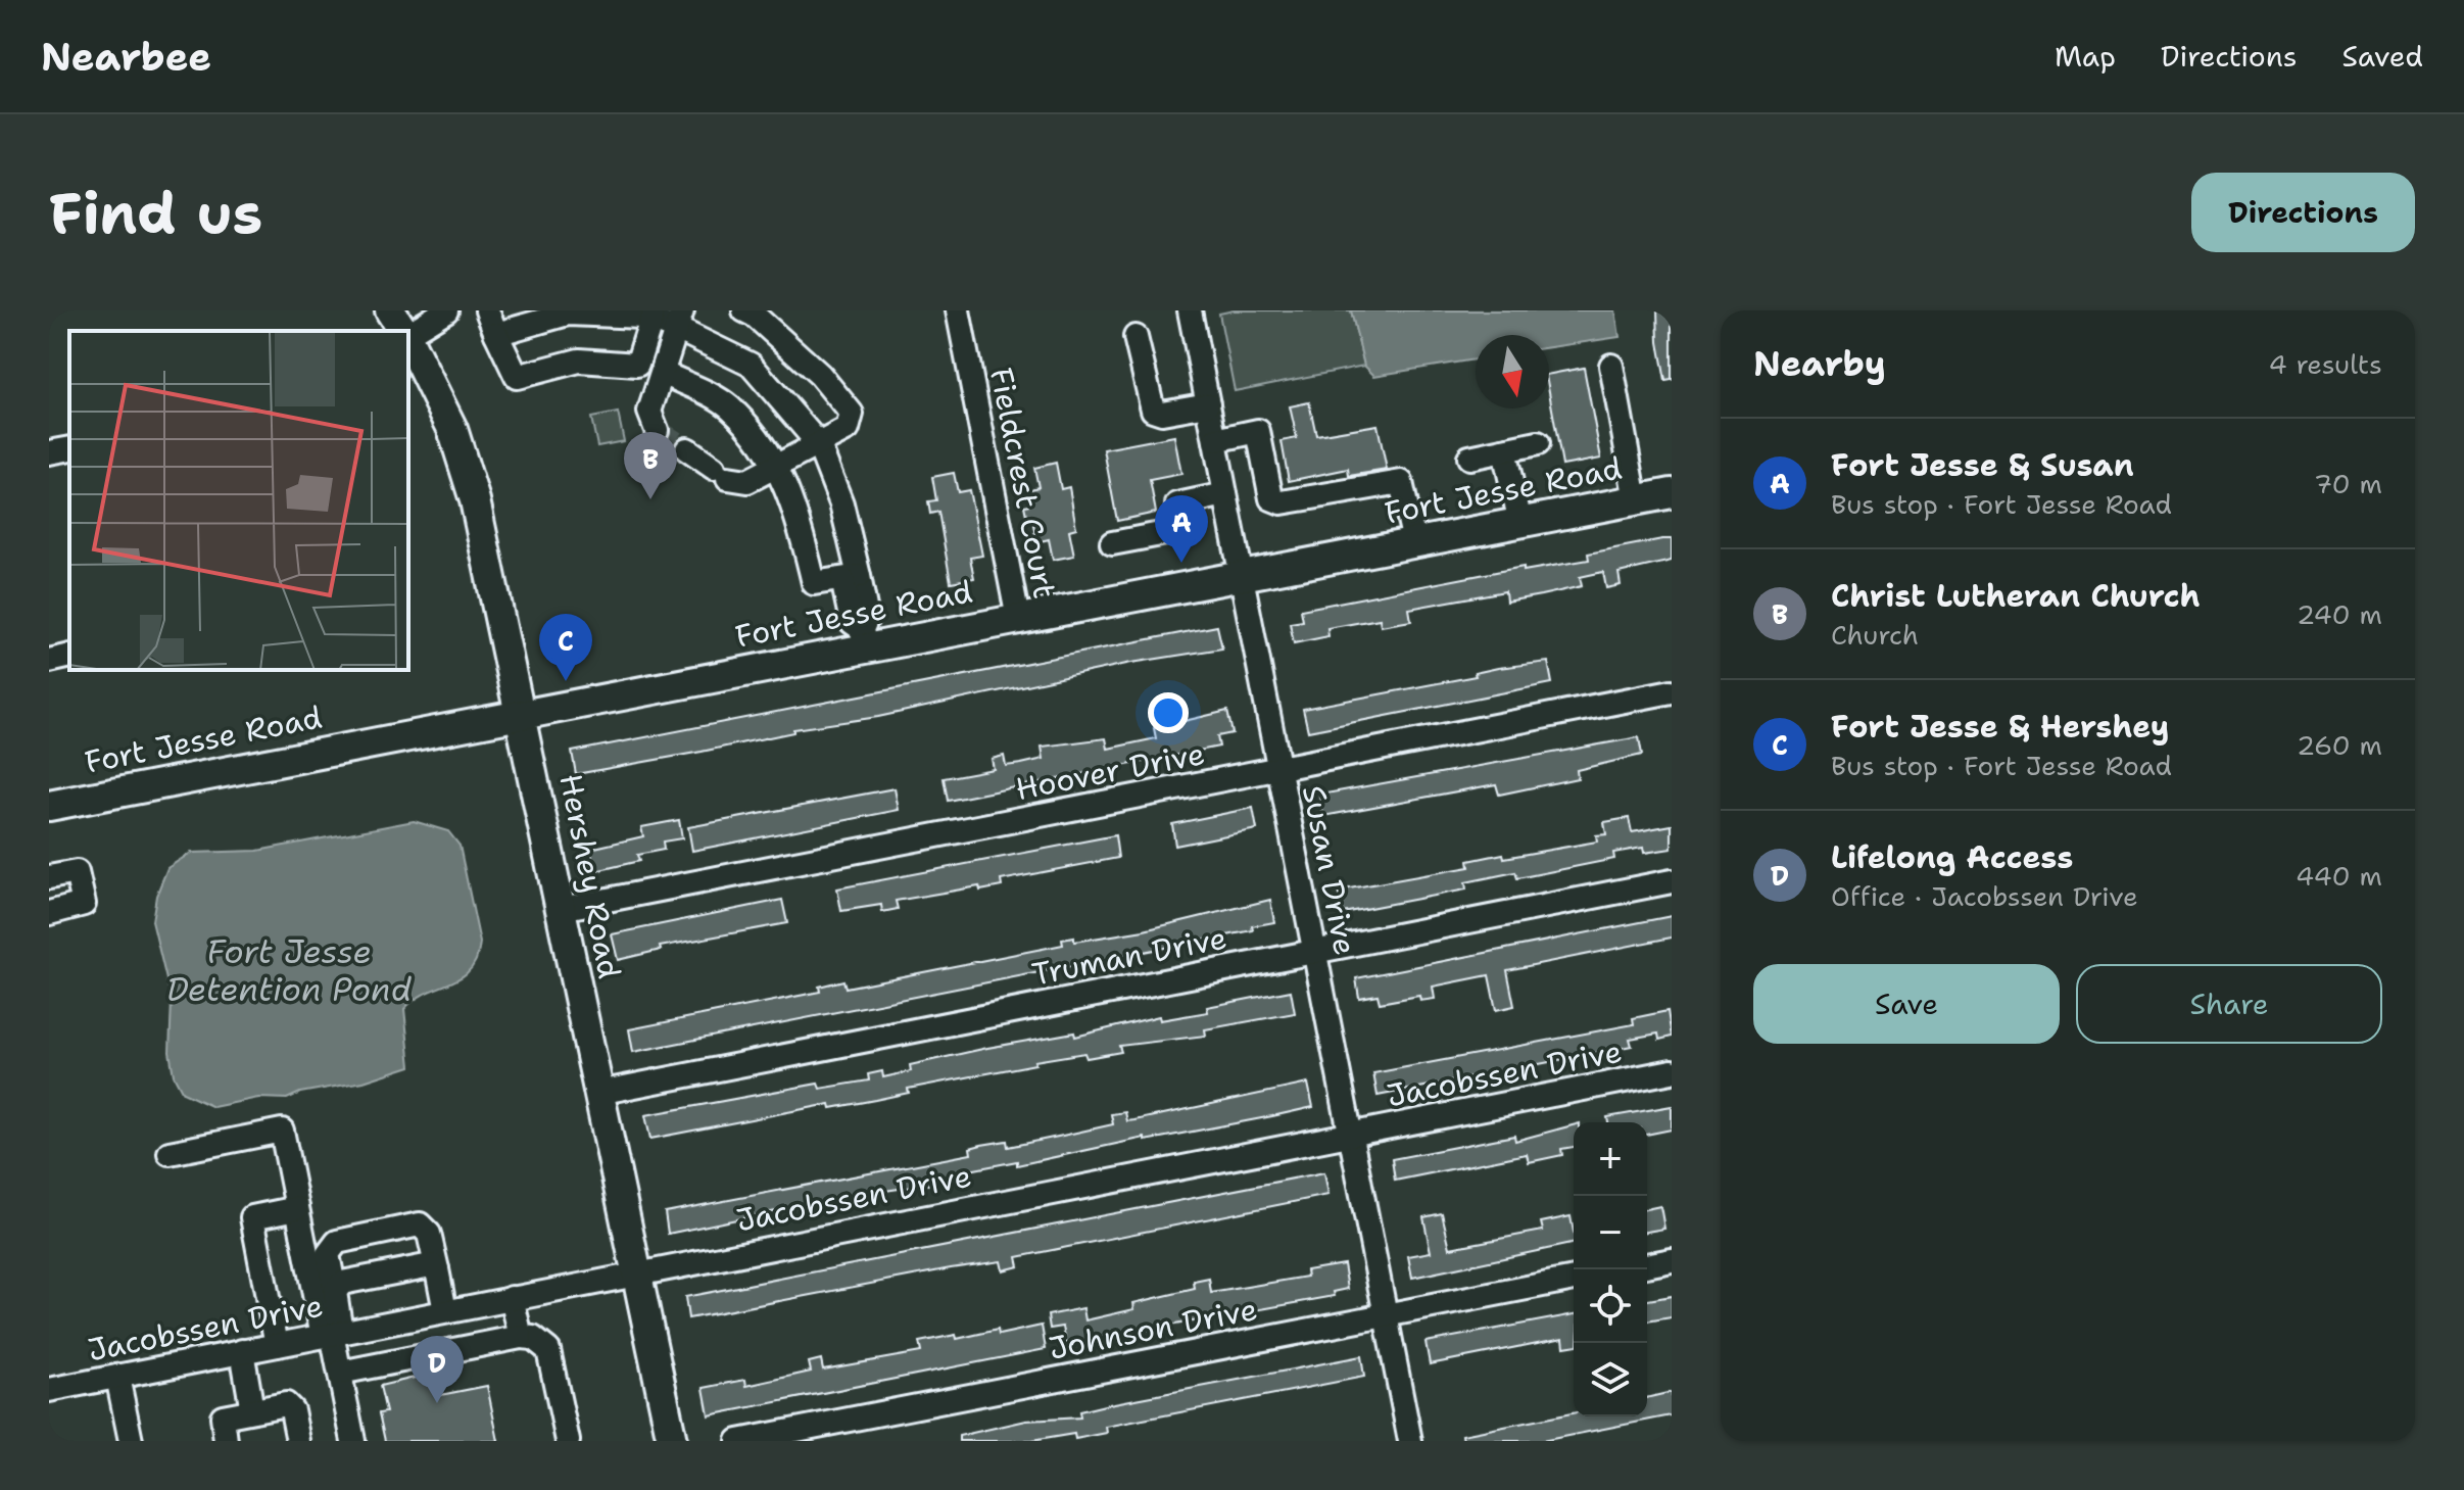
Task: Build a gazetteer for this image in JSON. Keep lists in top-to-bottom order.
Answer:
{
  "streets": {
    "main road": ["Fort Jesse Road", "Hershey Road"],
    "street": [
      "Fieldcrest Court",
      "Hoover Drive",
      "Susan Drive",
      "Truman Drive",
      "Jacobssen Drive",
      "Johnson Drive"
    ]
  },
  "crossings": [
    ["Fieldcrest Court", "Fort Jesse Road"],
    ["Fort Jesse Road", "Susan Drive"],
    ["Fort Jesse Road", "Hershey Road"],
    ["Hoover Drive", "Susan Drive"],
    ["Hoover Drive", "Hershey Road"],
    ["Susan Drive", "Truman Drive"],
    ["Susan Drive", "Jacobssen Drive"],
    ["Susan Drive", "Johnson Drive"],
    ["Hershey Road", "Truman Drive"],
    ["Hershey Road", "Jacobssen Drive"]
  ],
  "water": ["Fort Jesse Detention Pond"],
  "north": "bottom",
  "page": {
    "header": "Nearbee",
    "nav": ["Map", "Directions", "Saved"],
    "buttons": [
      "Directions",
      ["Save", "Share"]
    ],
    "title": "Find us",
    "heading": ["Nearby", "4 results"],
    "list": [
      {
        "mark": "A",
        "name": "Fort Jesse & Susan",
        "note": "Bus stop · Fort Jesse Road",
        "value": "70 m"
      },
      {
        "mark": "B",
        "name": "Christ Lutheran Church",
        "note": "Church",
        "value": "240 m"
      },
      {
        "mark": "C",
        "name": "Fort Jesse & Hershey",
        "note": "Bus stop · Fort Jesse Road",
        "value": "260 m"
      },
      {
        "mark": "D",
        "name": "Lifelong Access",
        "note": "Office · Jacobssen Drive",
        "value": "440 m"
      }
    ],
    "pins": [
      "B",
      "A",
      "C",
      "D"
    ],
    "map_buttons": ["+", "−"]
  }
}
